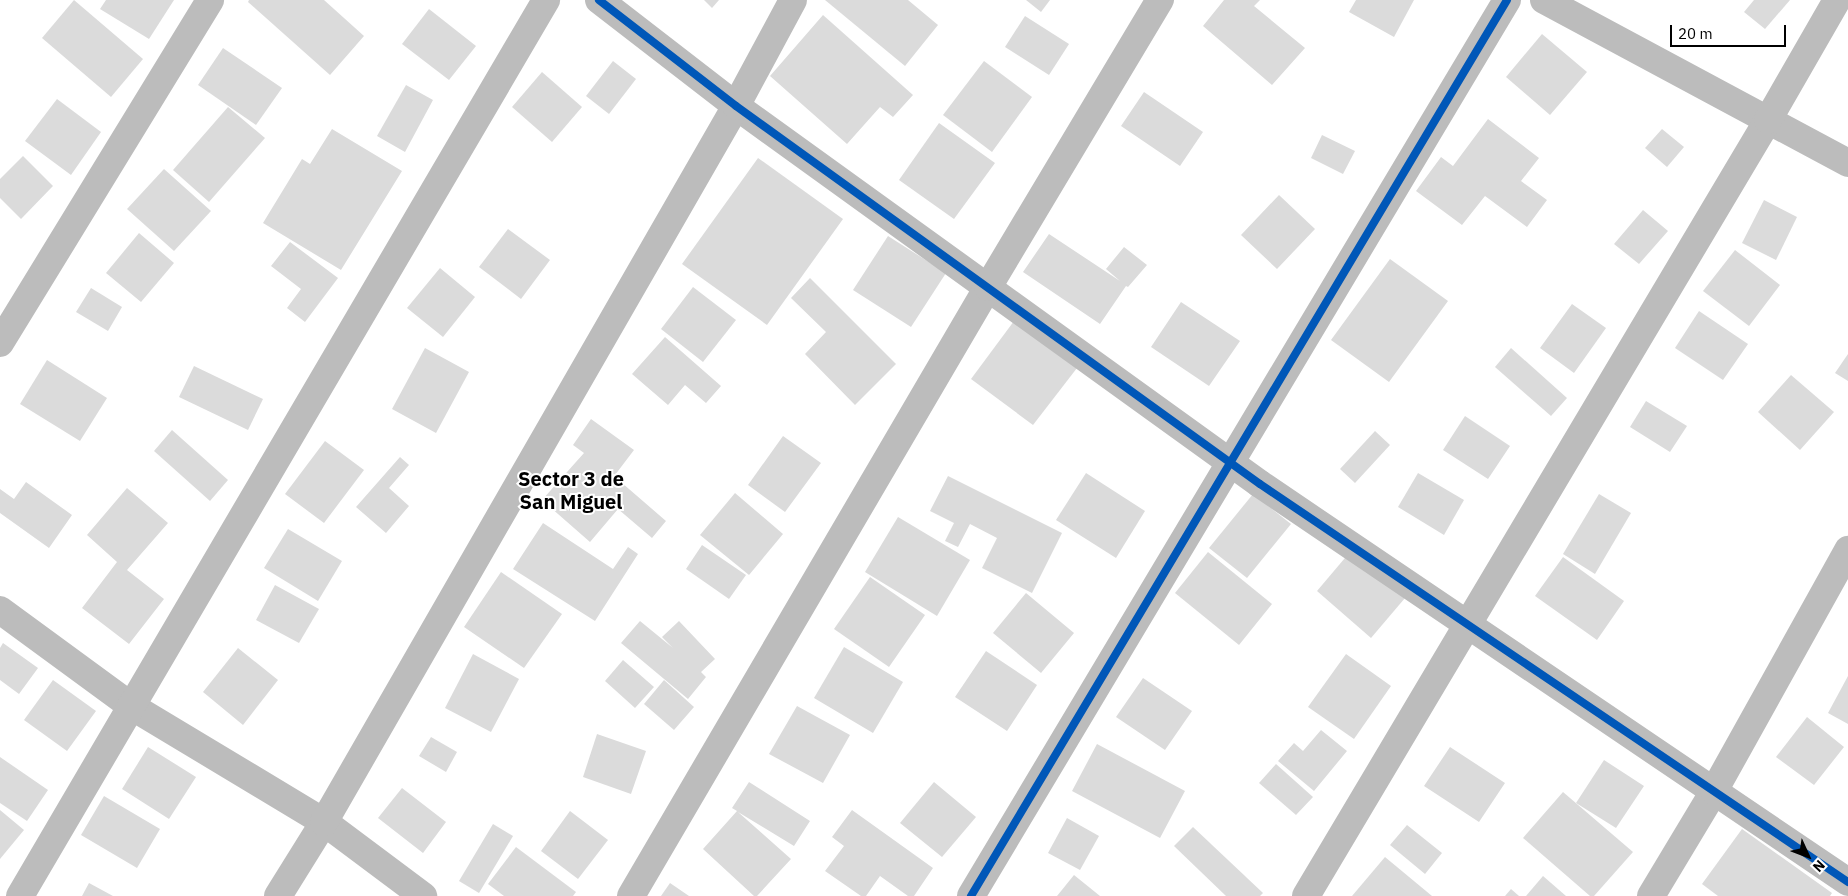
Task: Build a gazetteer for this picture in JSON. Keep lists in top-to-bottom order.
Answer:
{
  "districts": ["Sector 3 de San Miguel"],
  "scale_bar": "20 m",
  "north": "bottom right"
}
